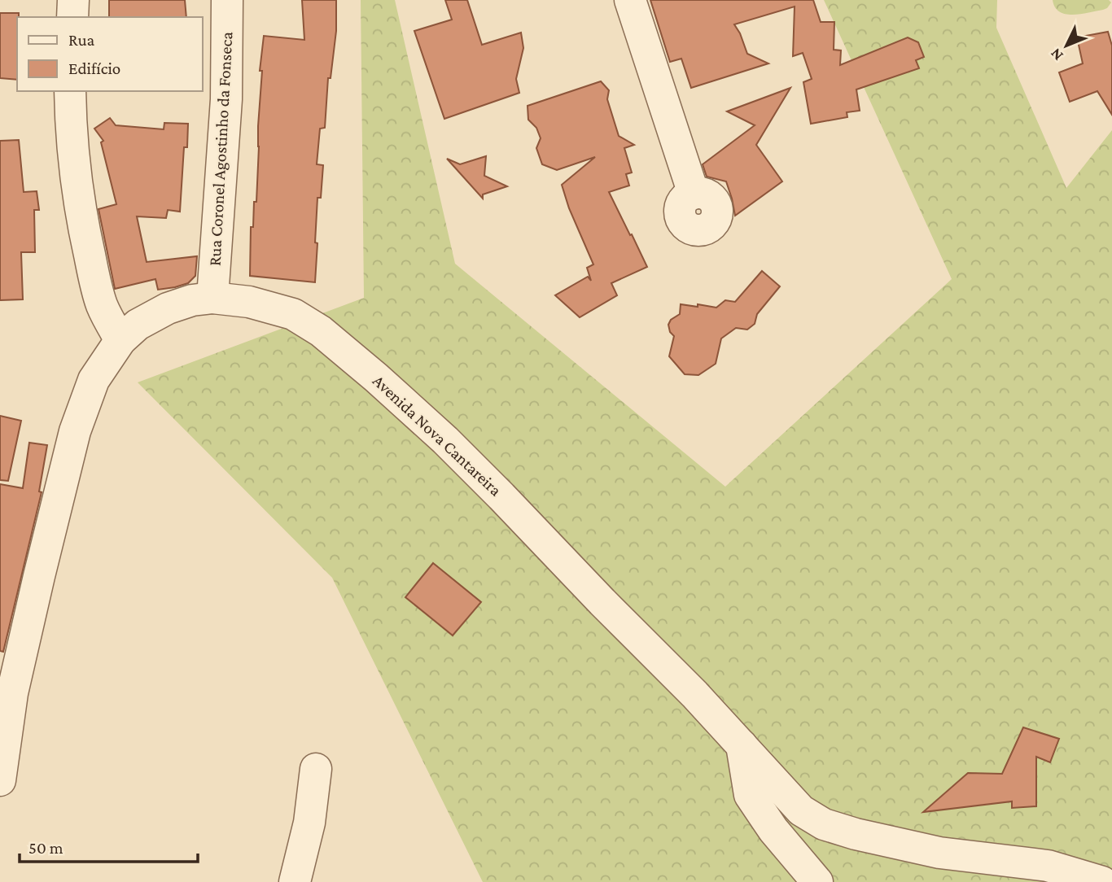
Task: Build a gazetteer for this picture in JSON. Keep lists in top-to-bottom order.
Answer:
{
  "streets": {
    "street": ["Rua Coronel Agostinho da Fonseca", "Avenida Nova Cantareira"]
  },
  "crossings": [
    ["Rua Coronel Agostinho da Fonseca", "Avenida Nova Cantareira"]
  ],
  "legend": ["Rua", "Edifício"],
  "scale_bar": "50 m",
  "north": "bottom left"
}
